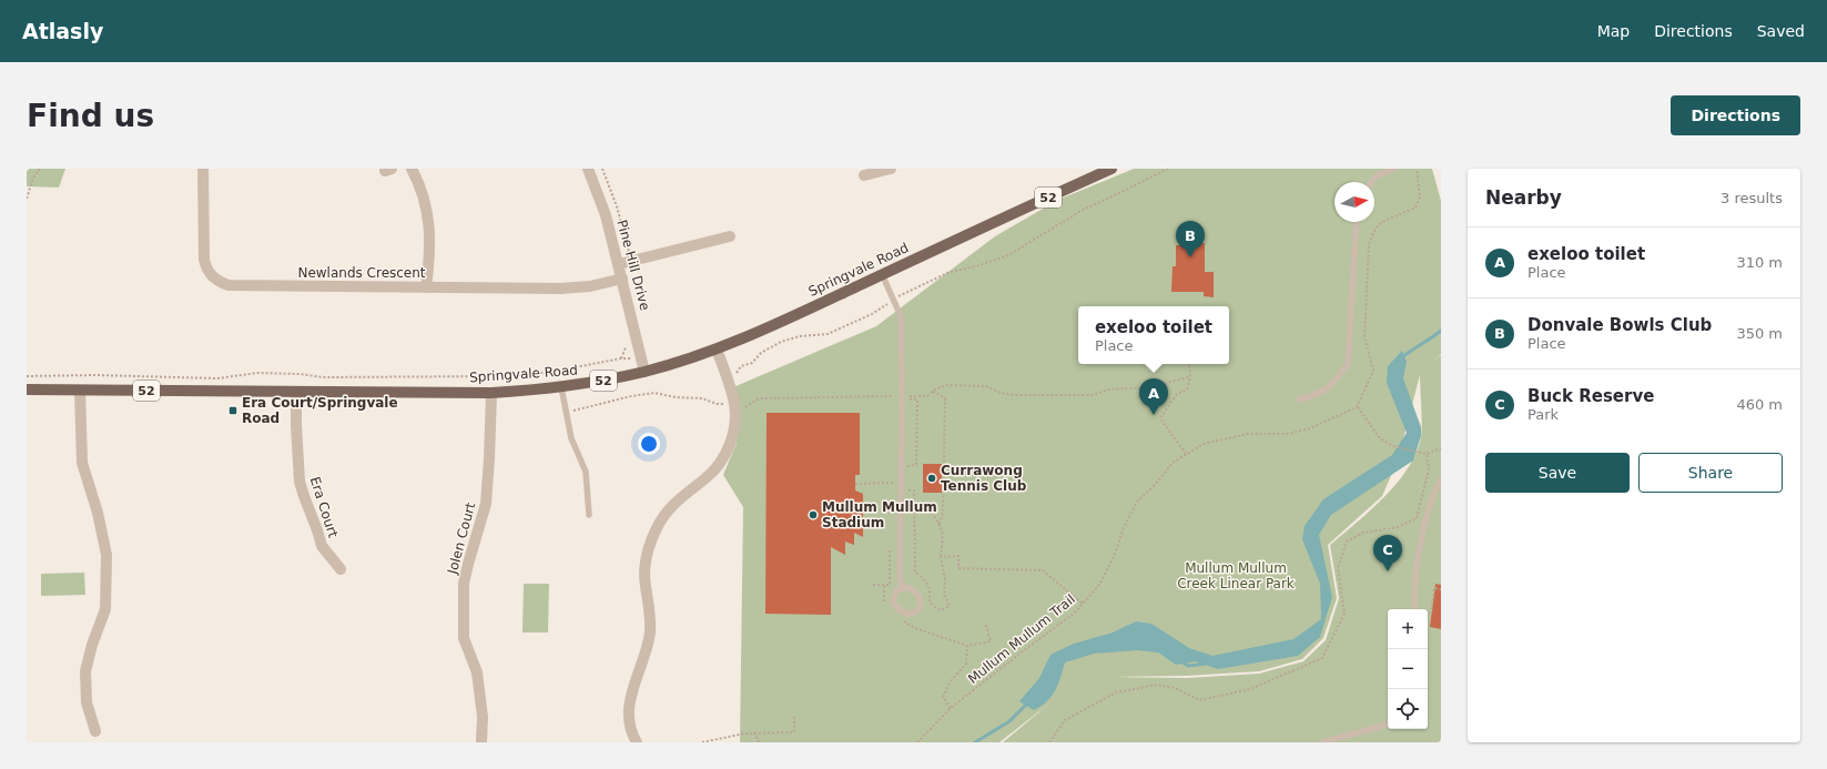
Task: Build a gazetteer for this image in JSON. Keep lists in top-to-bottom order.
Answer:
{
  "streets": {
    "main road": ["52", "Springvale Road"],
    "street": [
      "Pine Hill Drive",
      "Newlands Crescent",
      "Era Court",
      "Jolen Court"
    ],
    "path": ["Mullum Mullum Trail"]
  },
  "crossings": [
    ["Pine Hill Drive", "Springvale Road"],
    ["Pine Hill Drive", "Newlands Crescent"],
    ["Springvale Road", "Era Court"],
    ["Springvale Road", "Jolen Court"]
  ],
  "parks": ["Mullum Mullum Creek Linear Park"],
  "places": {
    "transit": ["Era Court/Springvale Road"],
    "other": ["Currawong Tennis Club", "Mullum Mullum Stadium"]
  },
  "north": "right",
  "page": {
    "header": "Atlasly",
    "nav": ["Map", "Directions", "Saved"],
    "buttons": [
      "Directions",
      ["Save", "Share"]
    ],
    "title": "Find us",
    "heading": ["Nearby", "3 results"],
    "pins": ["B", "A", "C"],
    "list": [
      {
        "mark": "A",
        "name": "exeloo toilet",
        "note": "Place",
        "value": "310 m"
      },
      {
        "mark": "B",
        "name": "Donvale Bowls Club",
        "note": "Place",
        "value": "350 m"
      },
      {
        "mark": "C",
        "name": "Buck Reserve",
        "note": "Park",
        "value": "460 m"
      }
    ],
    "popup": ["exeloo toilet", "Place"],
    "map_buttons": ["+", "−"]
  }
}
